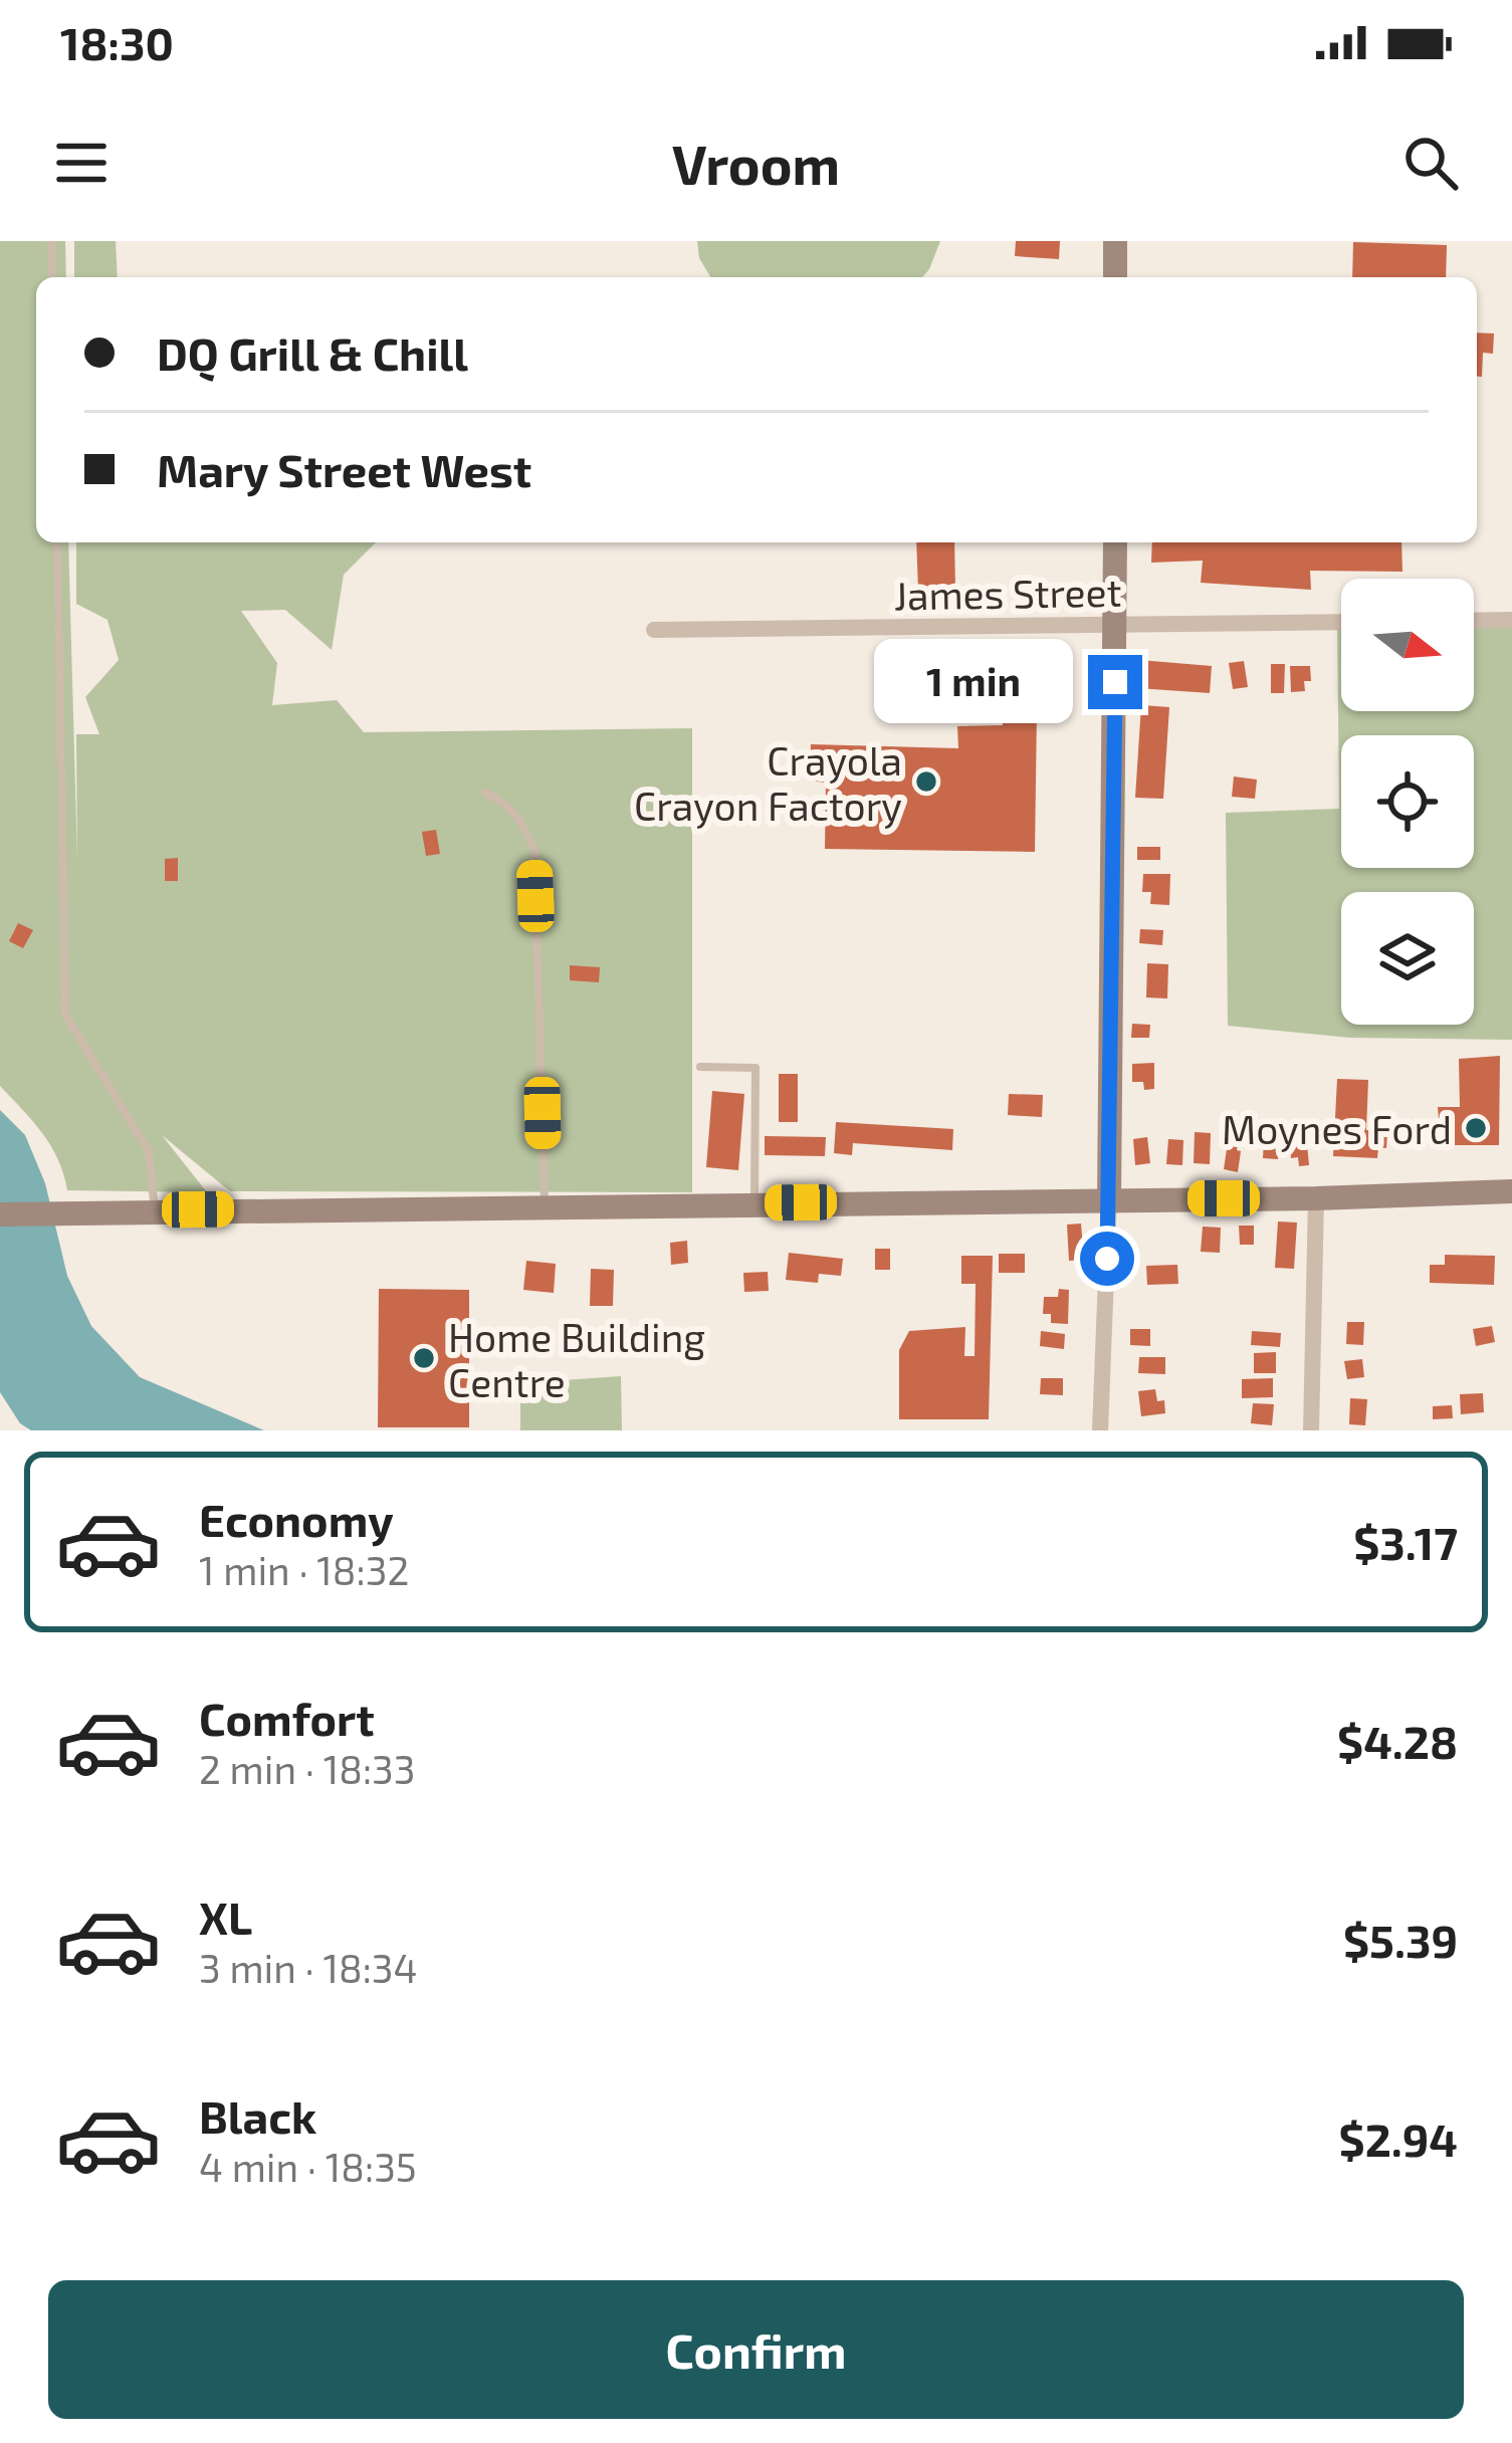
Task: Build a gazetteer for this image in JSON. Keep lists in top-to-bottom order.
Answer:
{
  "streets": {
    "street": ["James Street"]
  },
  "places": ["Crayola Crayon Factory", "Moynes Ford", "Home Building Centre"],
  "north": "right",
  "page": {
    "status": "18:30",
    "header": "Vroom",
    "banner": ["DQ Grill & Chill", "Mary Street West"],
    "bubble": "1 min",
    "list": [
      {
        "name": "Economy",
        "note": "1 min · 18:32",
        "value": "$3.17"
      },
      {
        "name": "Comfort",
        "note": "2 min · 18:33",
        "value": "$4.28"
      },
      {
        "name": "XL",
        "note": "3 min · 18:34",
        "value": "$5.39"
      },
      {
        "name": "Black",
        "note": "4 min · 18:35",
        "value": "$2.94"
      }
    ],
    "buttons": "Confirm"
  }
}
